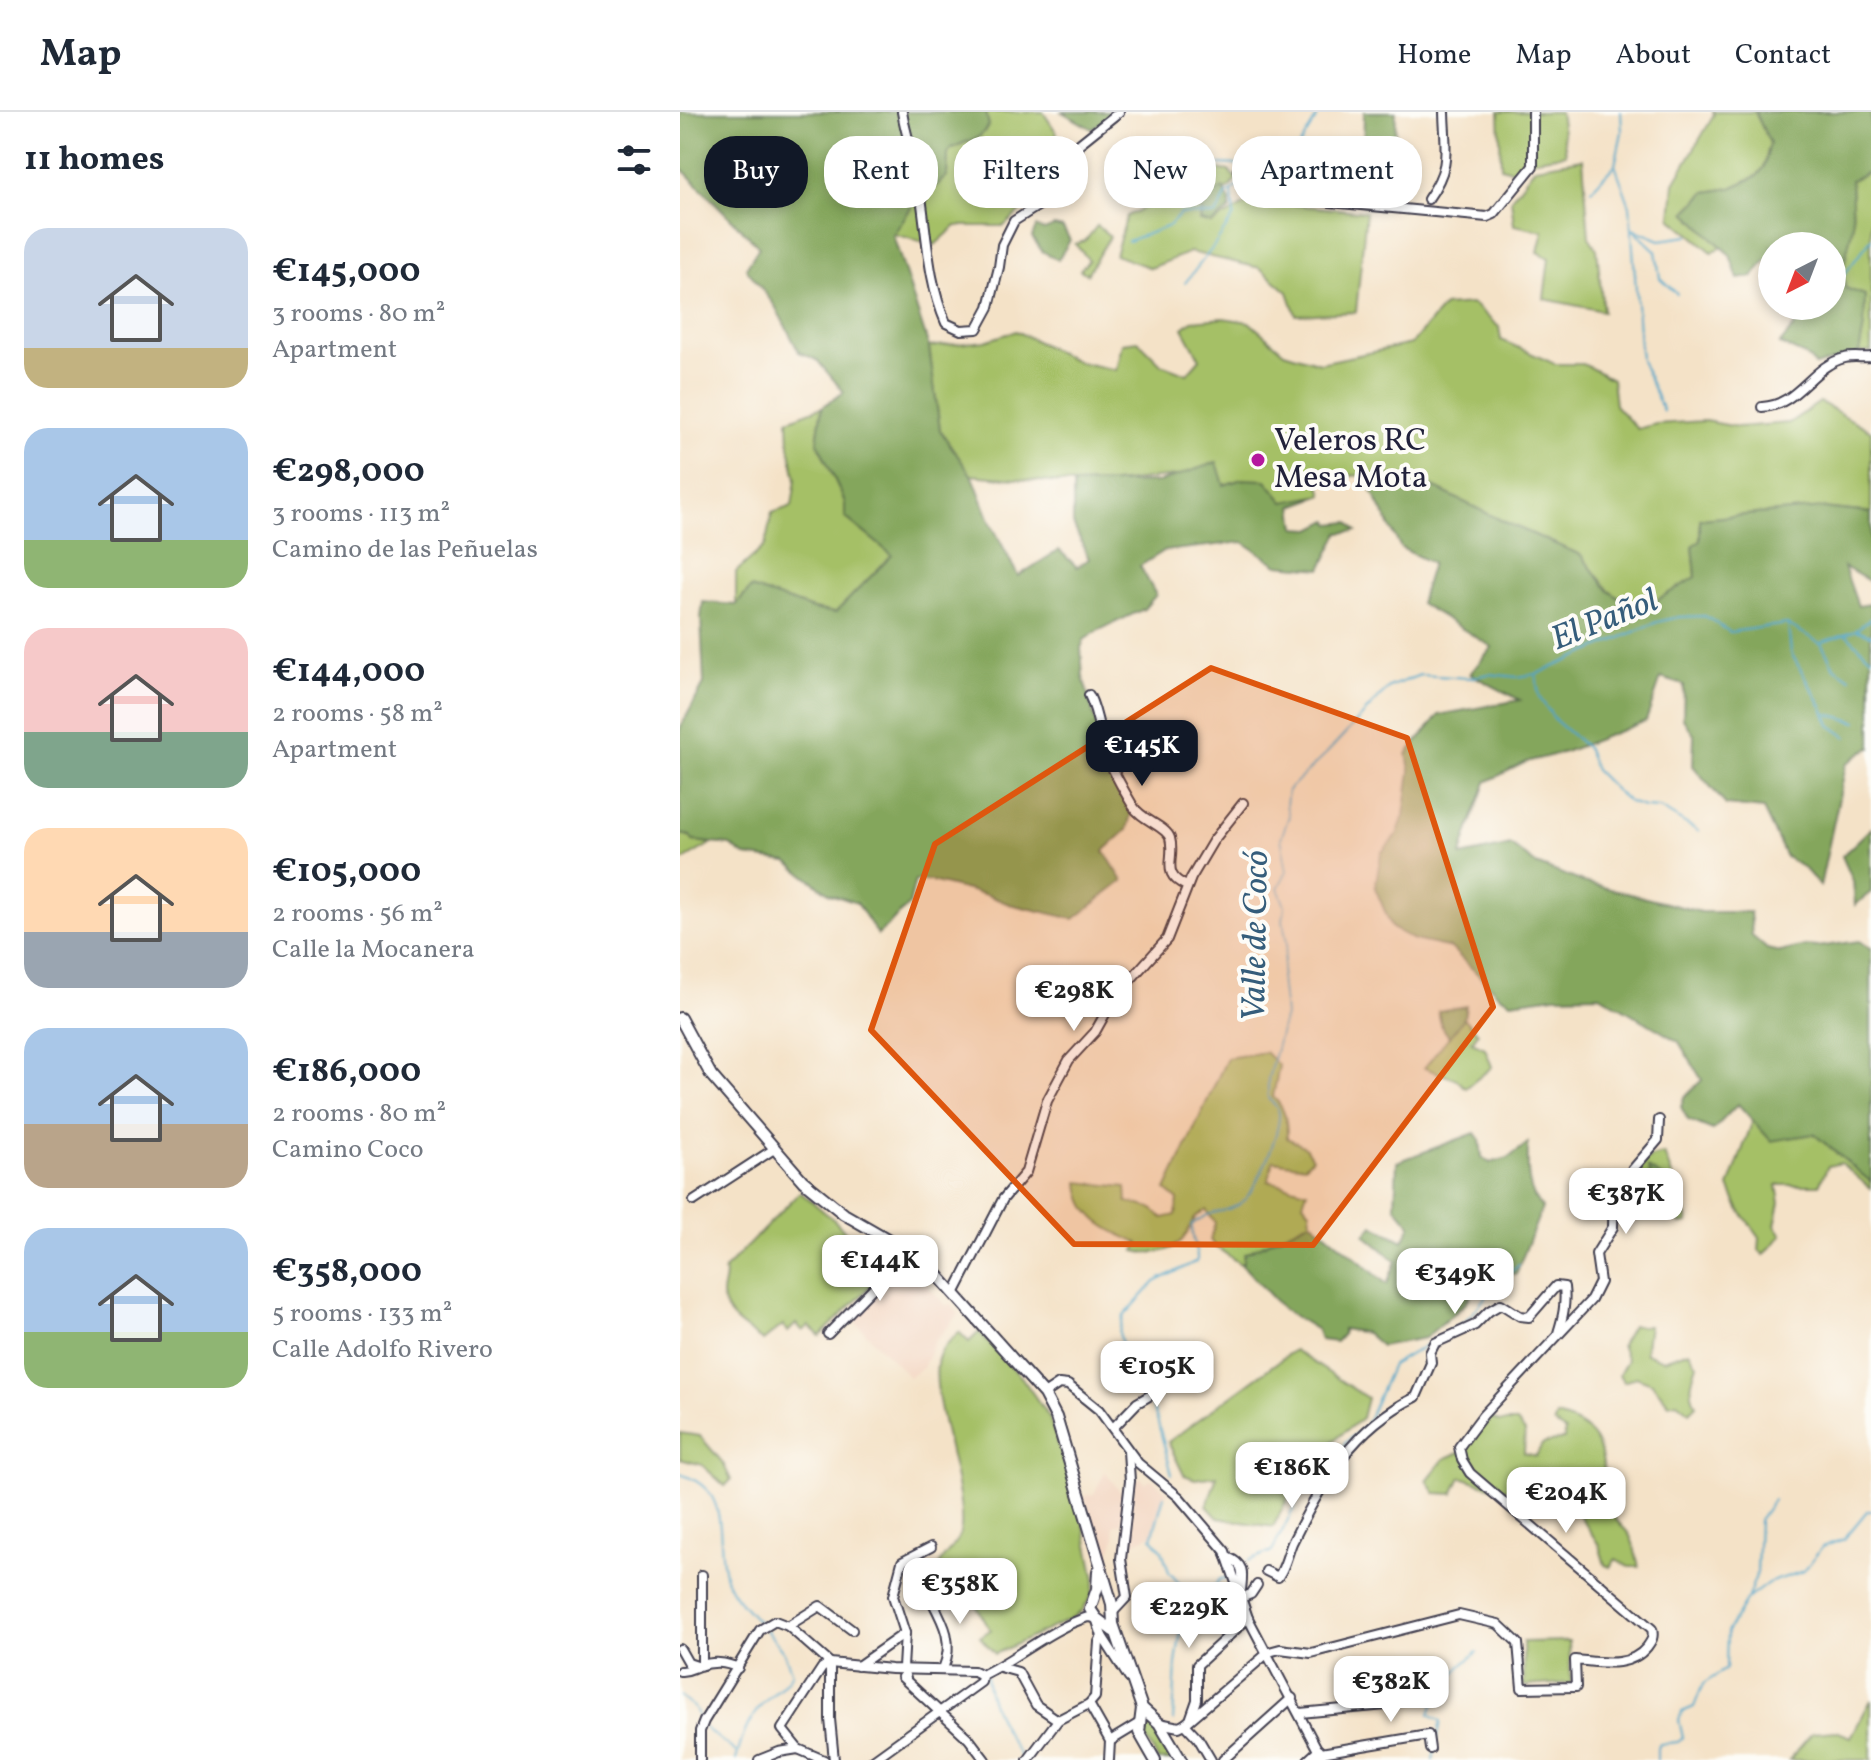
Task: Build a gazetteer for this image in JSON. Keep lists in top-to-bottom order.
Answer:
{
  "water": ["El Pañol", "Valle de Cocó"],
  "places": ["Veleros RC Mesa Mota"],
  "north": "bottom left",
  "page": {
    "header": "Map",
    "nav": [
      "Home",
      "Map",
      "About",
      "Contact"
    ],
    "heading": "11 homes",
    "chip": [
      "Buy",
      "Rent",
      "Filters",
      "New",
      "Apartment"
    ],
    "list": [
      {
        "name": "€145,000",
        "note": "3 rooms · 80 m² · Apartment"
      },
      {
        "name": "€298,000",
        "note": "3 rooms · 113 m² · Camino de las Peñuelas"
      },
      {
        "name": "€144,000",
        "note": "2 rooms · 58 m² · Apartment"
      },
      {
        "name": "€105,000",
        "note": "2 rooms · 56 m² · Calle la Mocanera"
      },
      {
        "name": "€186,000",
        "note": "2 rooms · 80 m² · Camino Coco"
      },
      {
        "name": "€358,000",
        "note": "5 rooms · 133 m² · Calle Adolfo Rivero"
      }
    ],
    "price": [
      "€145K",
      "€298K",
      "€387K",
      "€144K",
      "€349K",
      "€105K",
      "€186K",
      "€204K",
      "€358K",
      "€229K",
      "€382K"
    ]
  }
}
